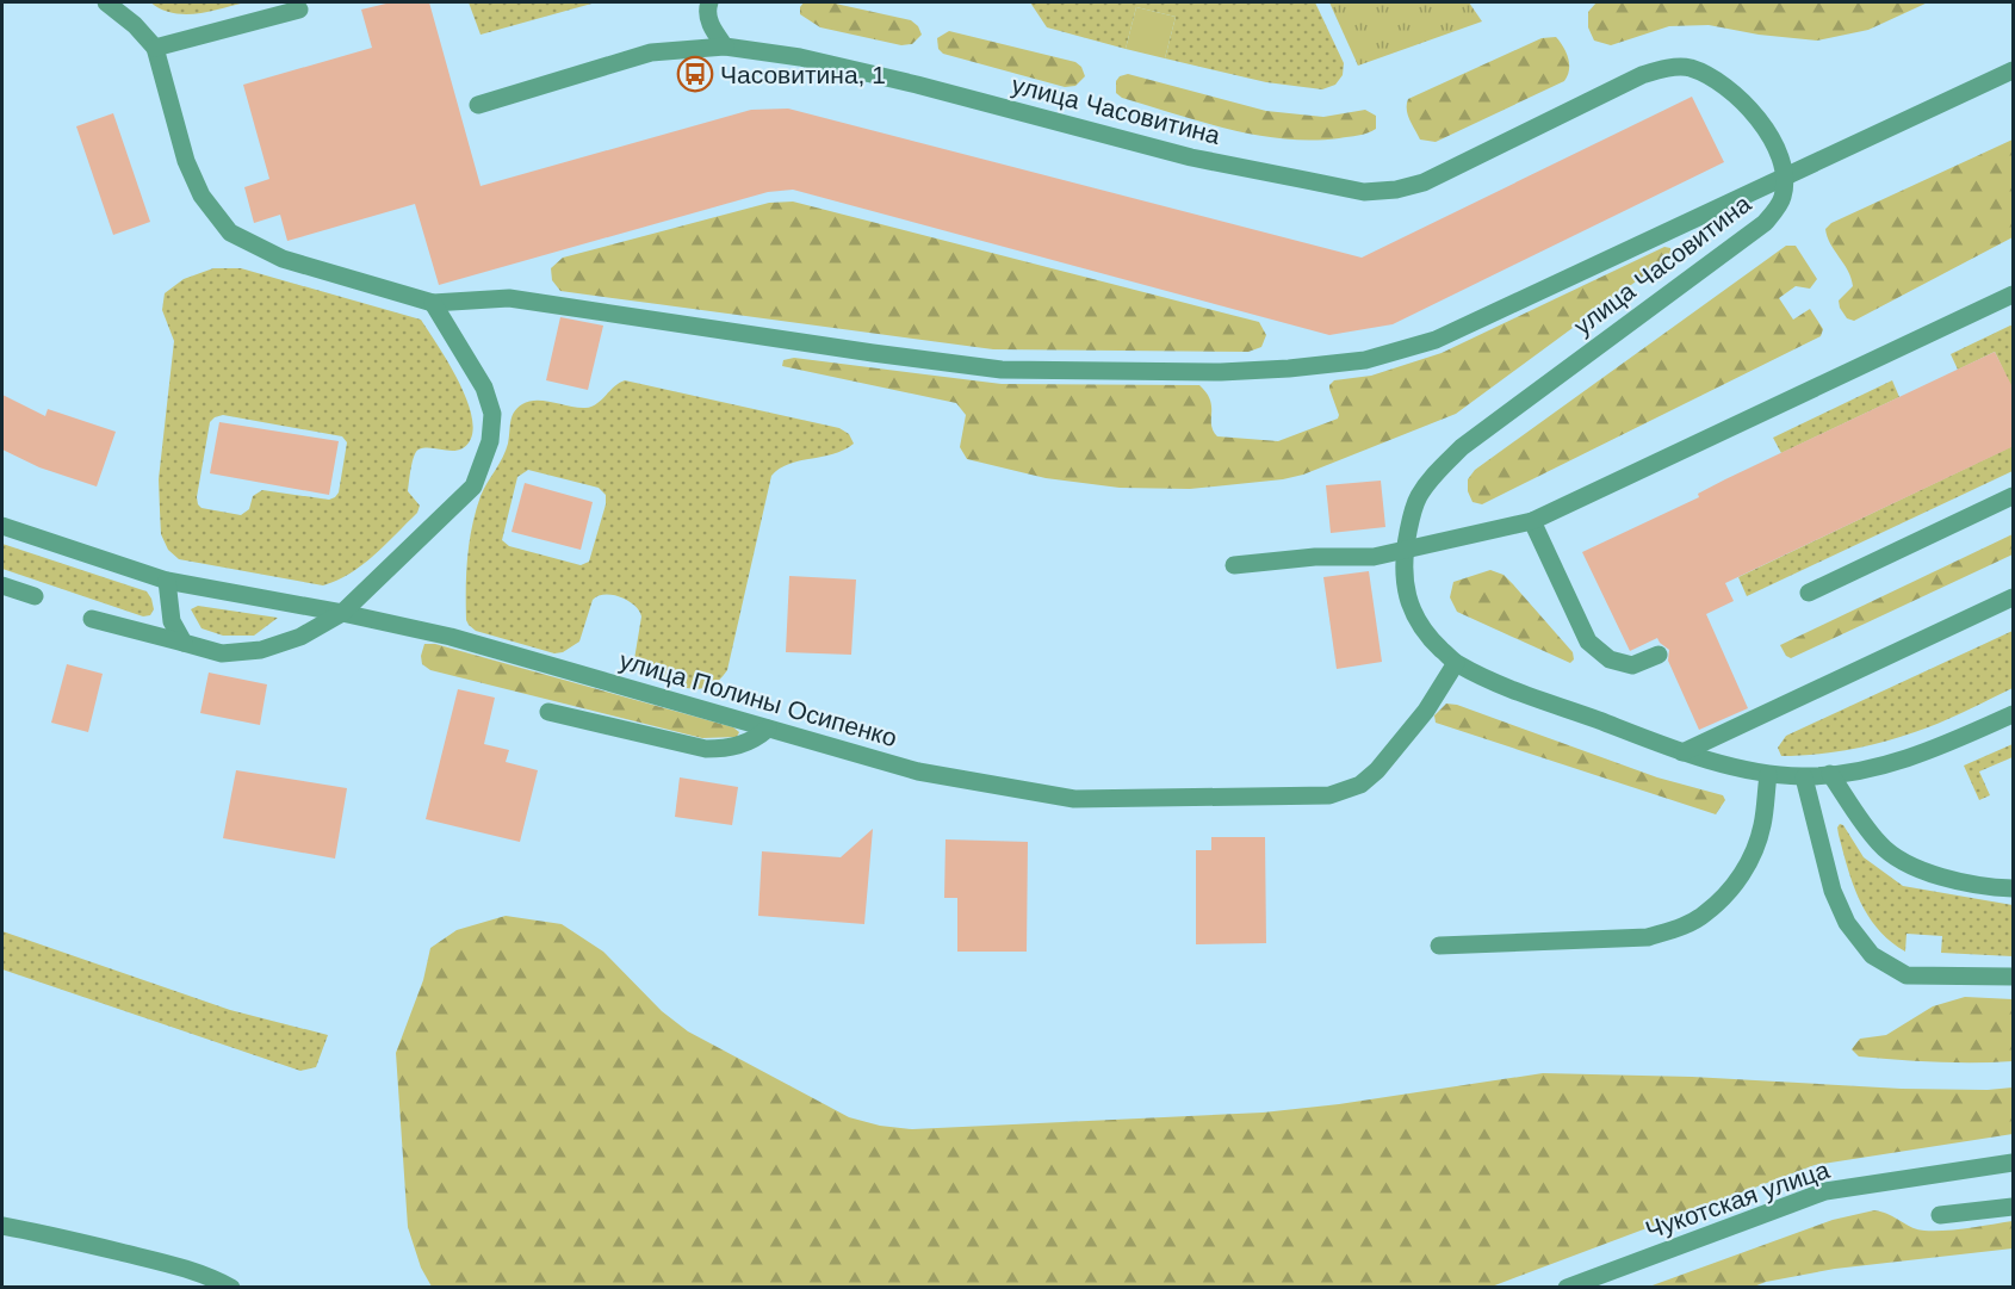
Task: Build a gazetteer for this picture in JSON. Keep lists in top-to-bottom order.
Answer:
{
  "streets": {
    "street": ["улица Часовитина", "улица Полины Осипенко", "Чукотская улица"]
  },
  "crossings": [
    ["улица Часовитина", "улица Полины Осипенко"]
  ],
  "places": {
    "bus stop": ["Часовитина, 1"]
  }
}
